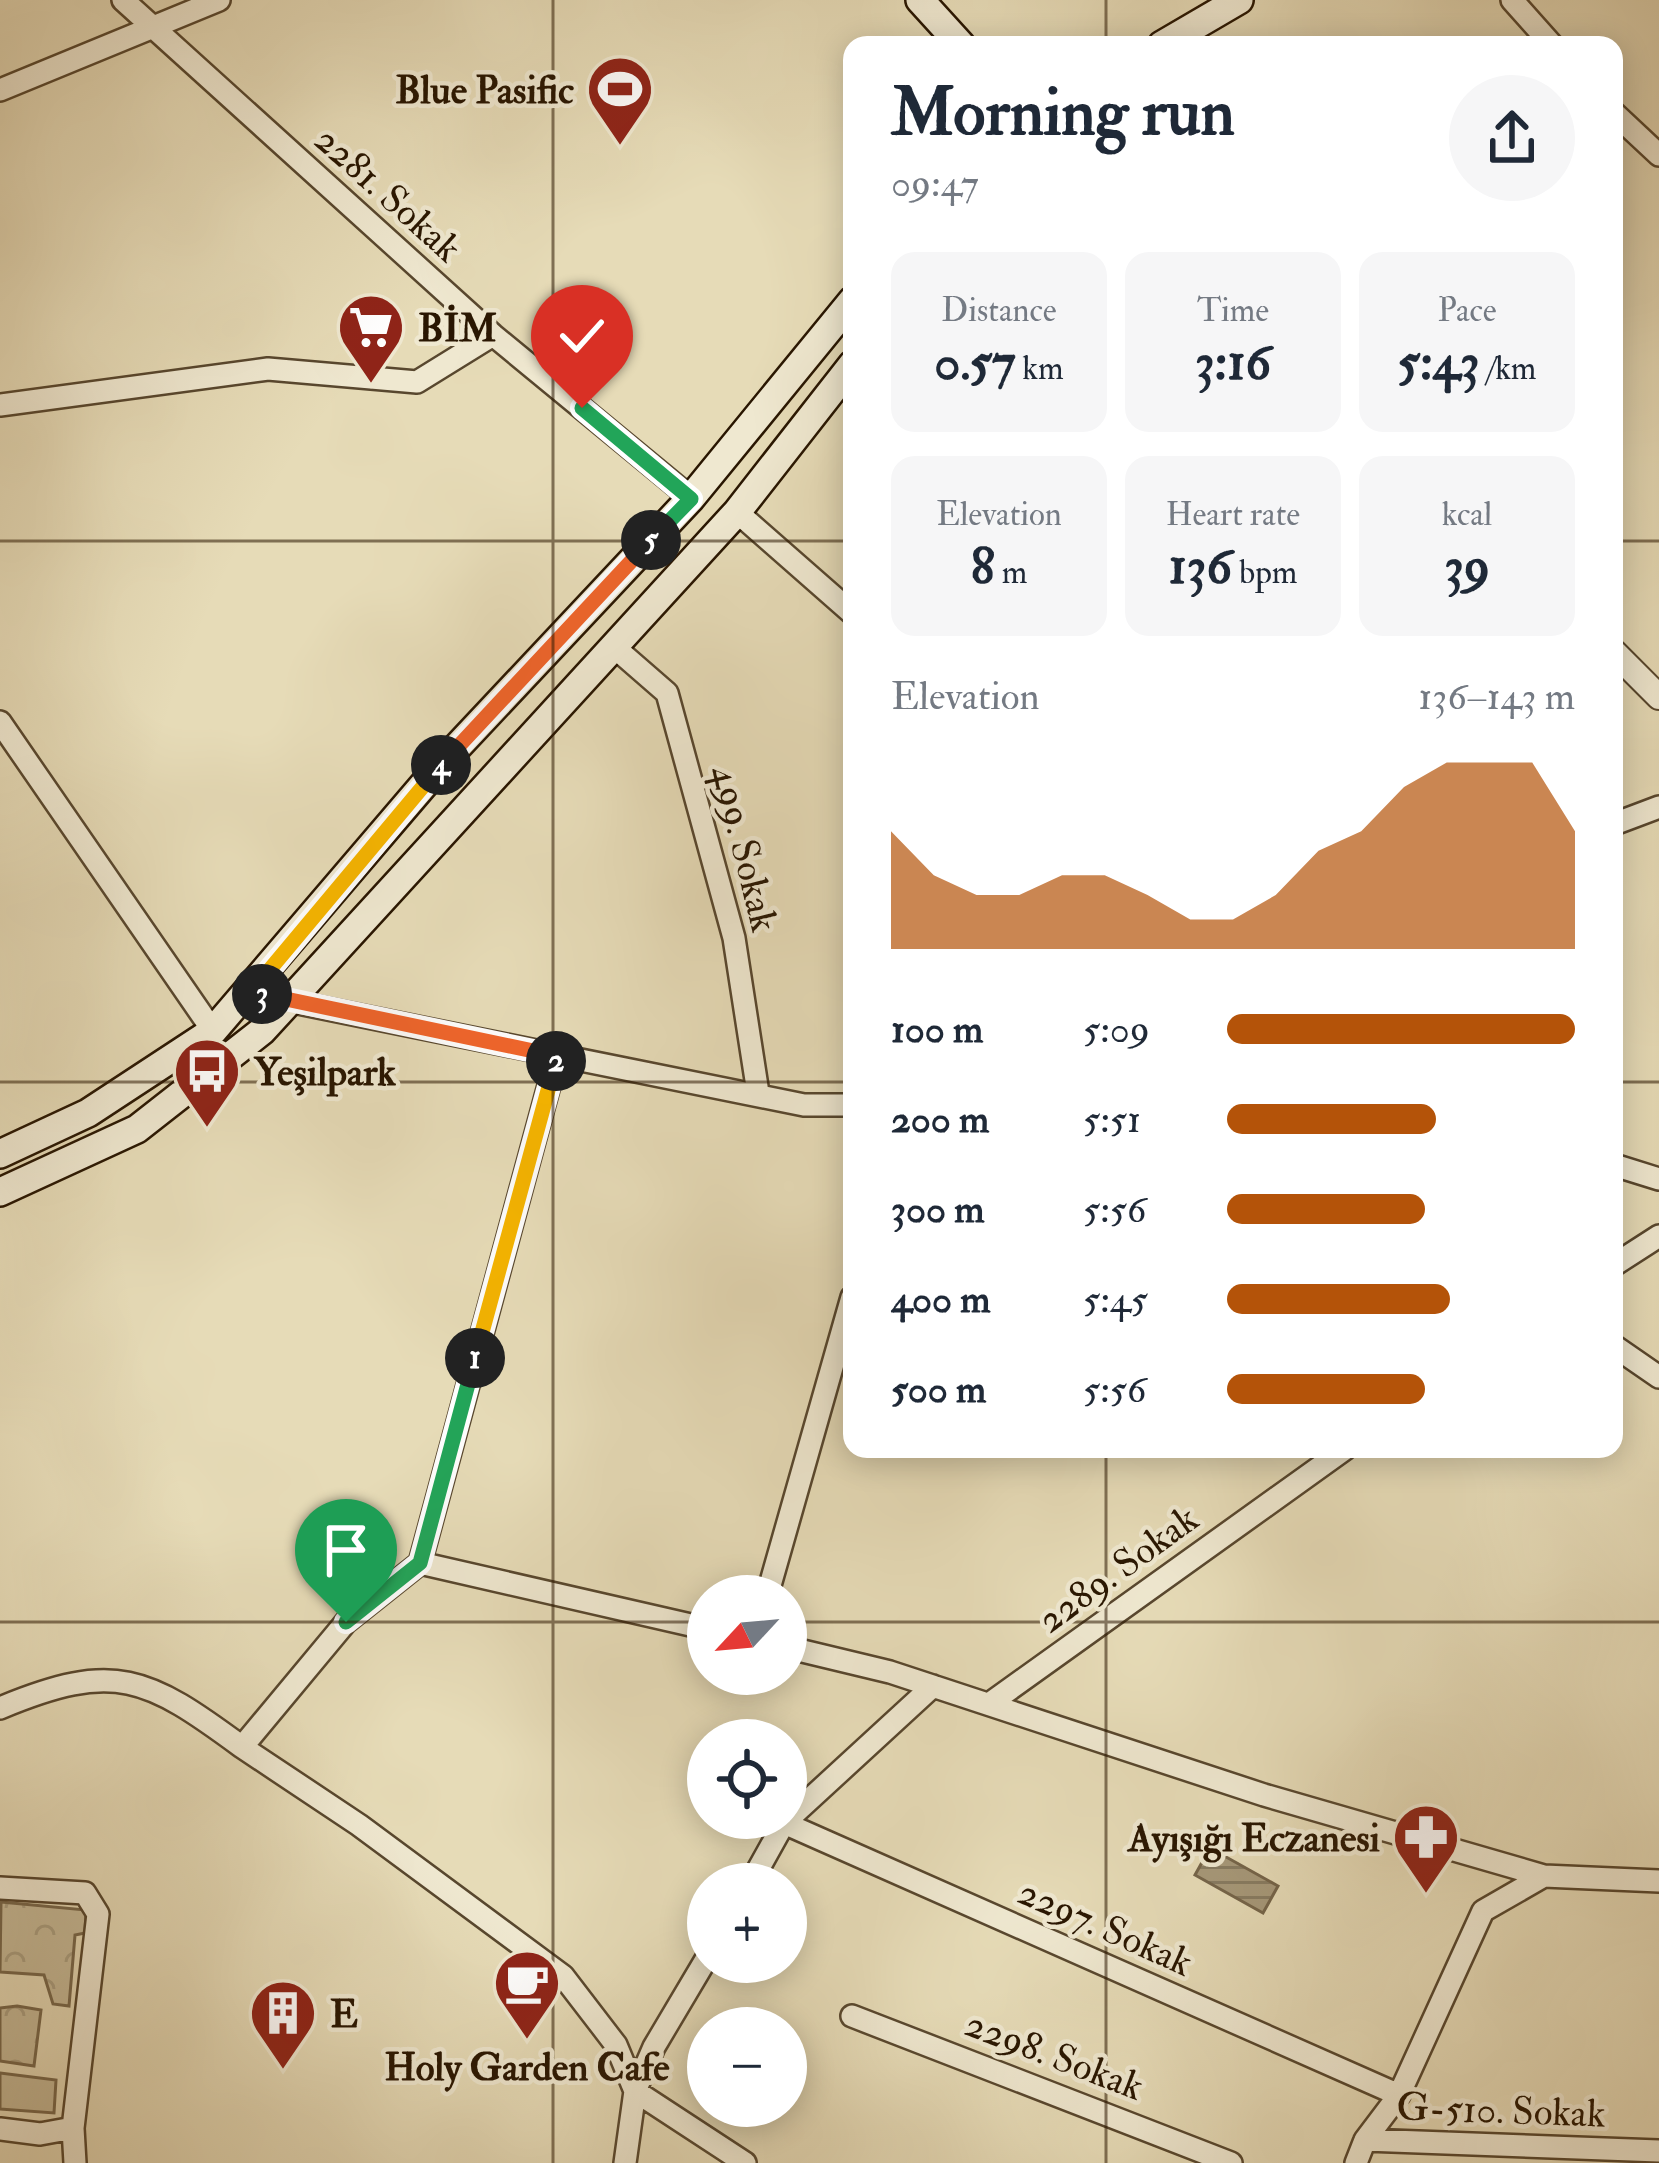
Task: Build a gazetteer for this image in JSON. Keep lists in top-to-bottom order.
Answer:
{
  "streets": {
    "street": [
      "2281. Sokak",
      "499. Sokak",
      "2289. Sokak",
      "2297. Sokak",
      "2298. Sokak",
      "G-510. Sokak"
    ]
  },
  "places": {
    "sports": ["Blue Pasific"],
    "supermarket": ["BİM"],
    "bus stop": ["Yeşilpark"],
    "pharmacy": ["Ayışığı Eczanesi"],
    "cafe": ["Holy Garden Cafe"],
    "building": ["E"]
  },
  "north": "bottom left",
  "page": {
    "heading": ["Morning run", "09:47"],
    "stats": [
      ["Distance", "0.57 km"],
      ["Time", "3:16"],
      ["Pace", "5:43 /km"],
      ["Elevation", "8 m"],
      ["Heart rate", "136 bpm"],
      ["kcal", "39"]
    ],
    "pins": [
      "5",
      "4",
      "3",
      "2",
      "1"
    ],
    "chart": ["Elevation", "136–143 m"],
    "list": [
      {
        "name": "100 m",
        "note": "5:09"
      },
      {
        "name": "200 m",
        "note": "5:51"
      },
      {
        "name": "300 m",
        "note": "5:56"
      },
      {
        "name": "400 m",
        "note": "5:45"
      },
      {
        "name": "500 m",
        "note": "5:56"
      }
    ],
    "map_buttons": ["+", "−"]
  }
}
